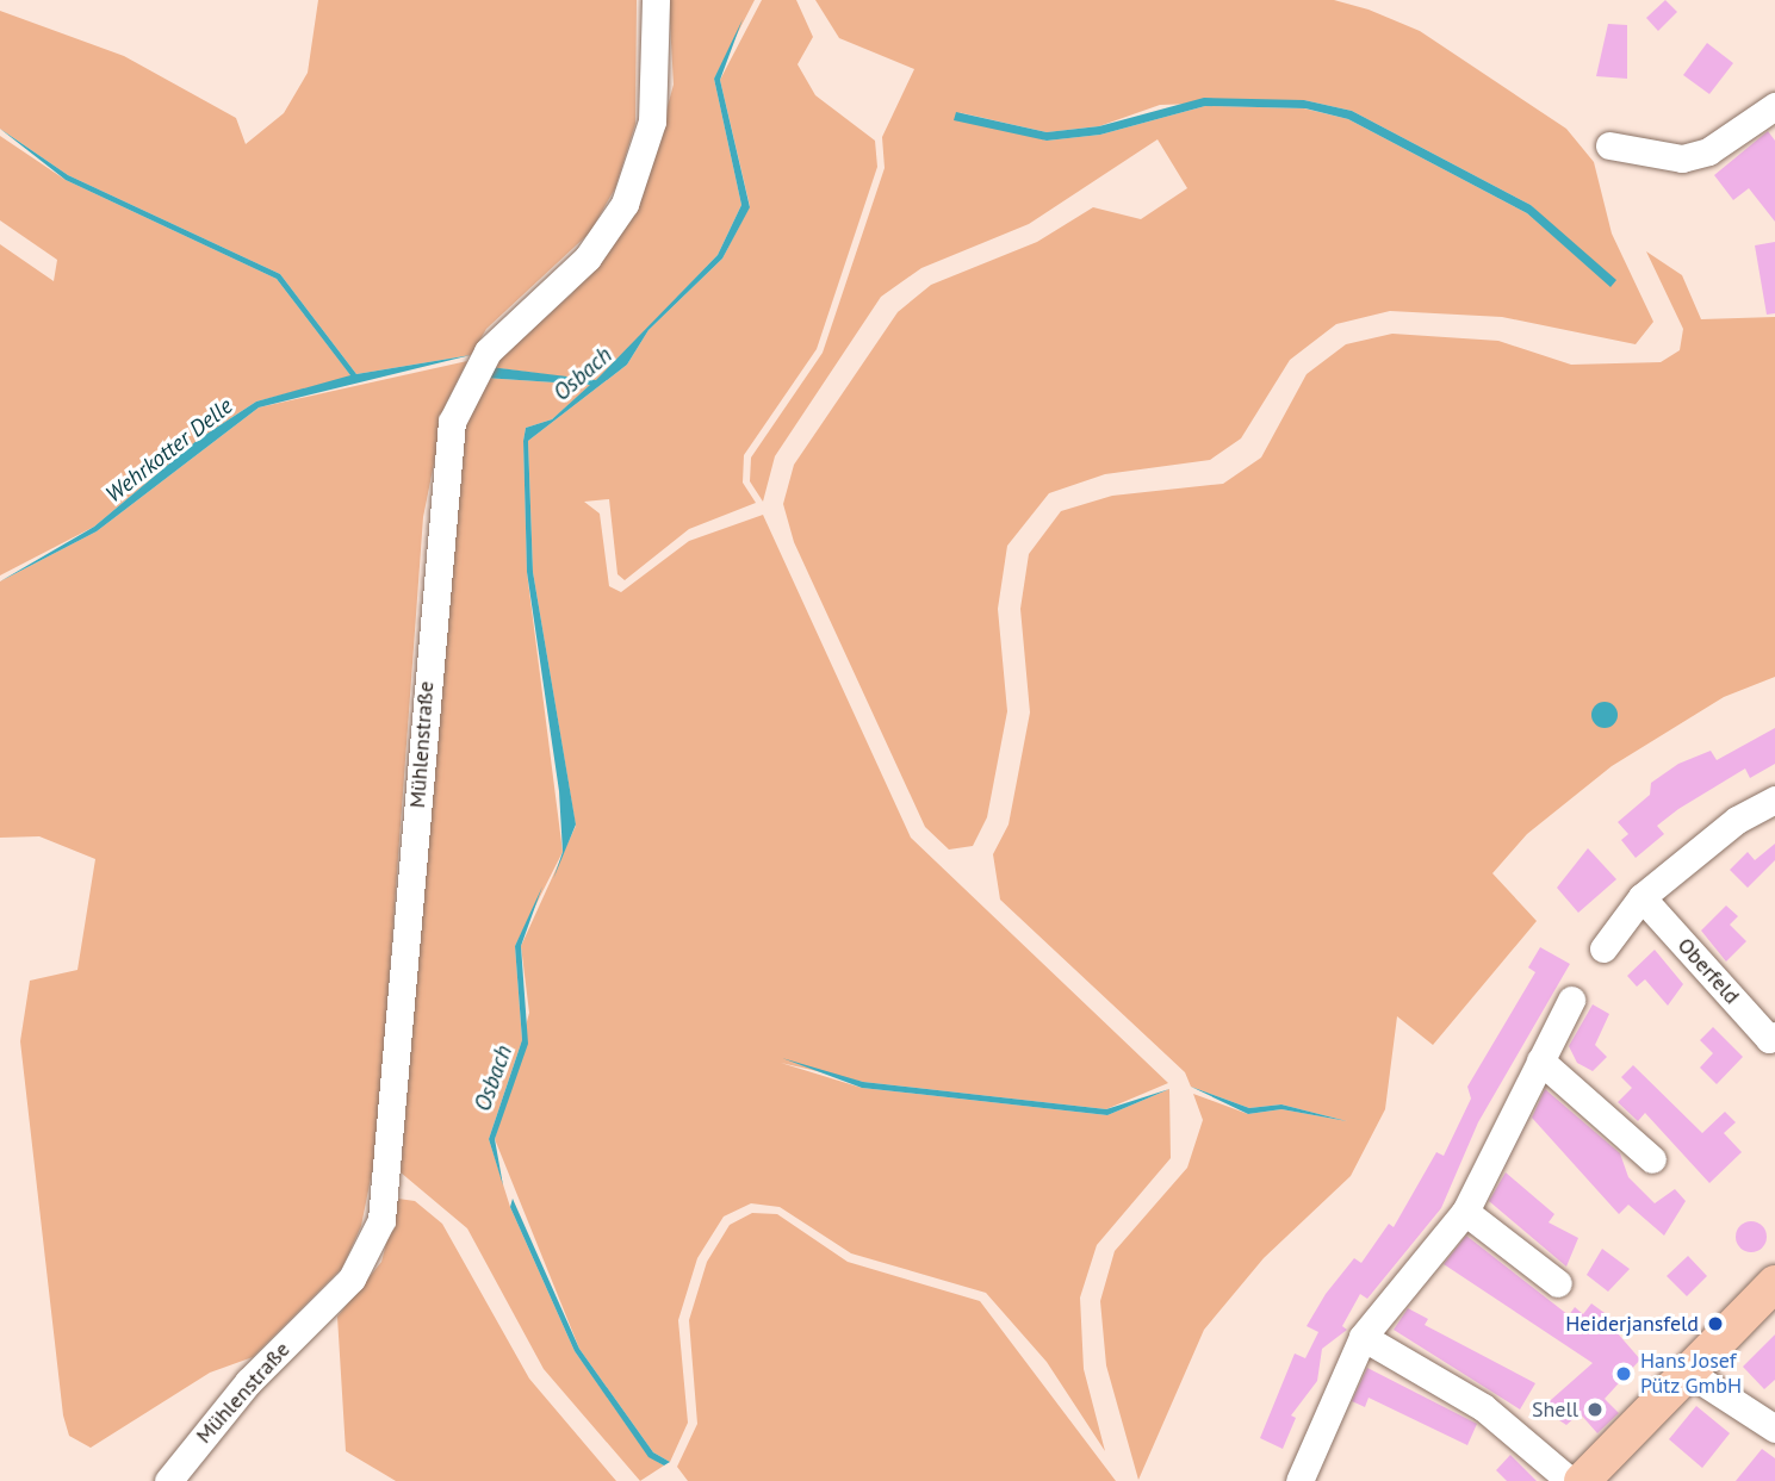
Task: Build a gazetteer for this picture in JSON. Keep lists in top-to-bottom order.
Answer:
{
  "streets": {
    "street": ["Mühlenstraße", "Oberfeld"]
  },
  "water": ["Osbach", "Wehrkotter Delle"],
  "places": ["Heiderjansfeld", "Hans Josef Pütz GmbH", "Shell"]
}
